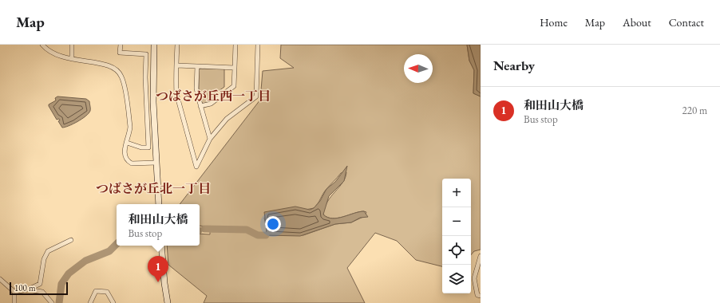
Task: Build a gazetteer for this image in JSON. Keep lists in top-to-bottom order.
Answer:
{
  "districts": ["つばさが丘西一丁目", "つばさが丘北一丁目"],
  "scale_bar": "100 m",
  "north": "left",
  "page": {
    "header": "Map",
    "nav": [
      "Home",
      "Map",
      "About",
      "Contact"
    ],
    "heading": "Nearby",
    "list": [
      {
        "mark": "1",
        "name": "和田山大橋",
        "note": "Bus stop",
        "value": "220 m"
      }
    ],
    "map_buttons": ["+", "−"],
    "popup": ["和田山大橋", "Bus stop"],
    "pins": "1",
    "scale": "100 m"
  }
}
